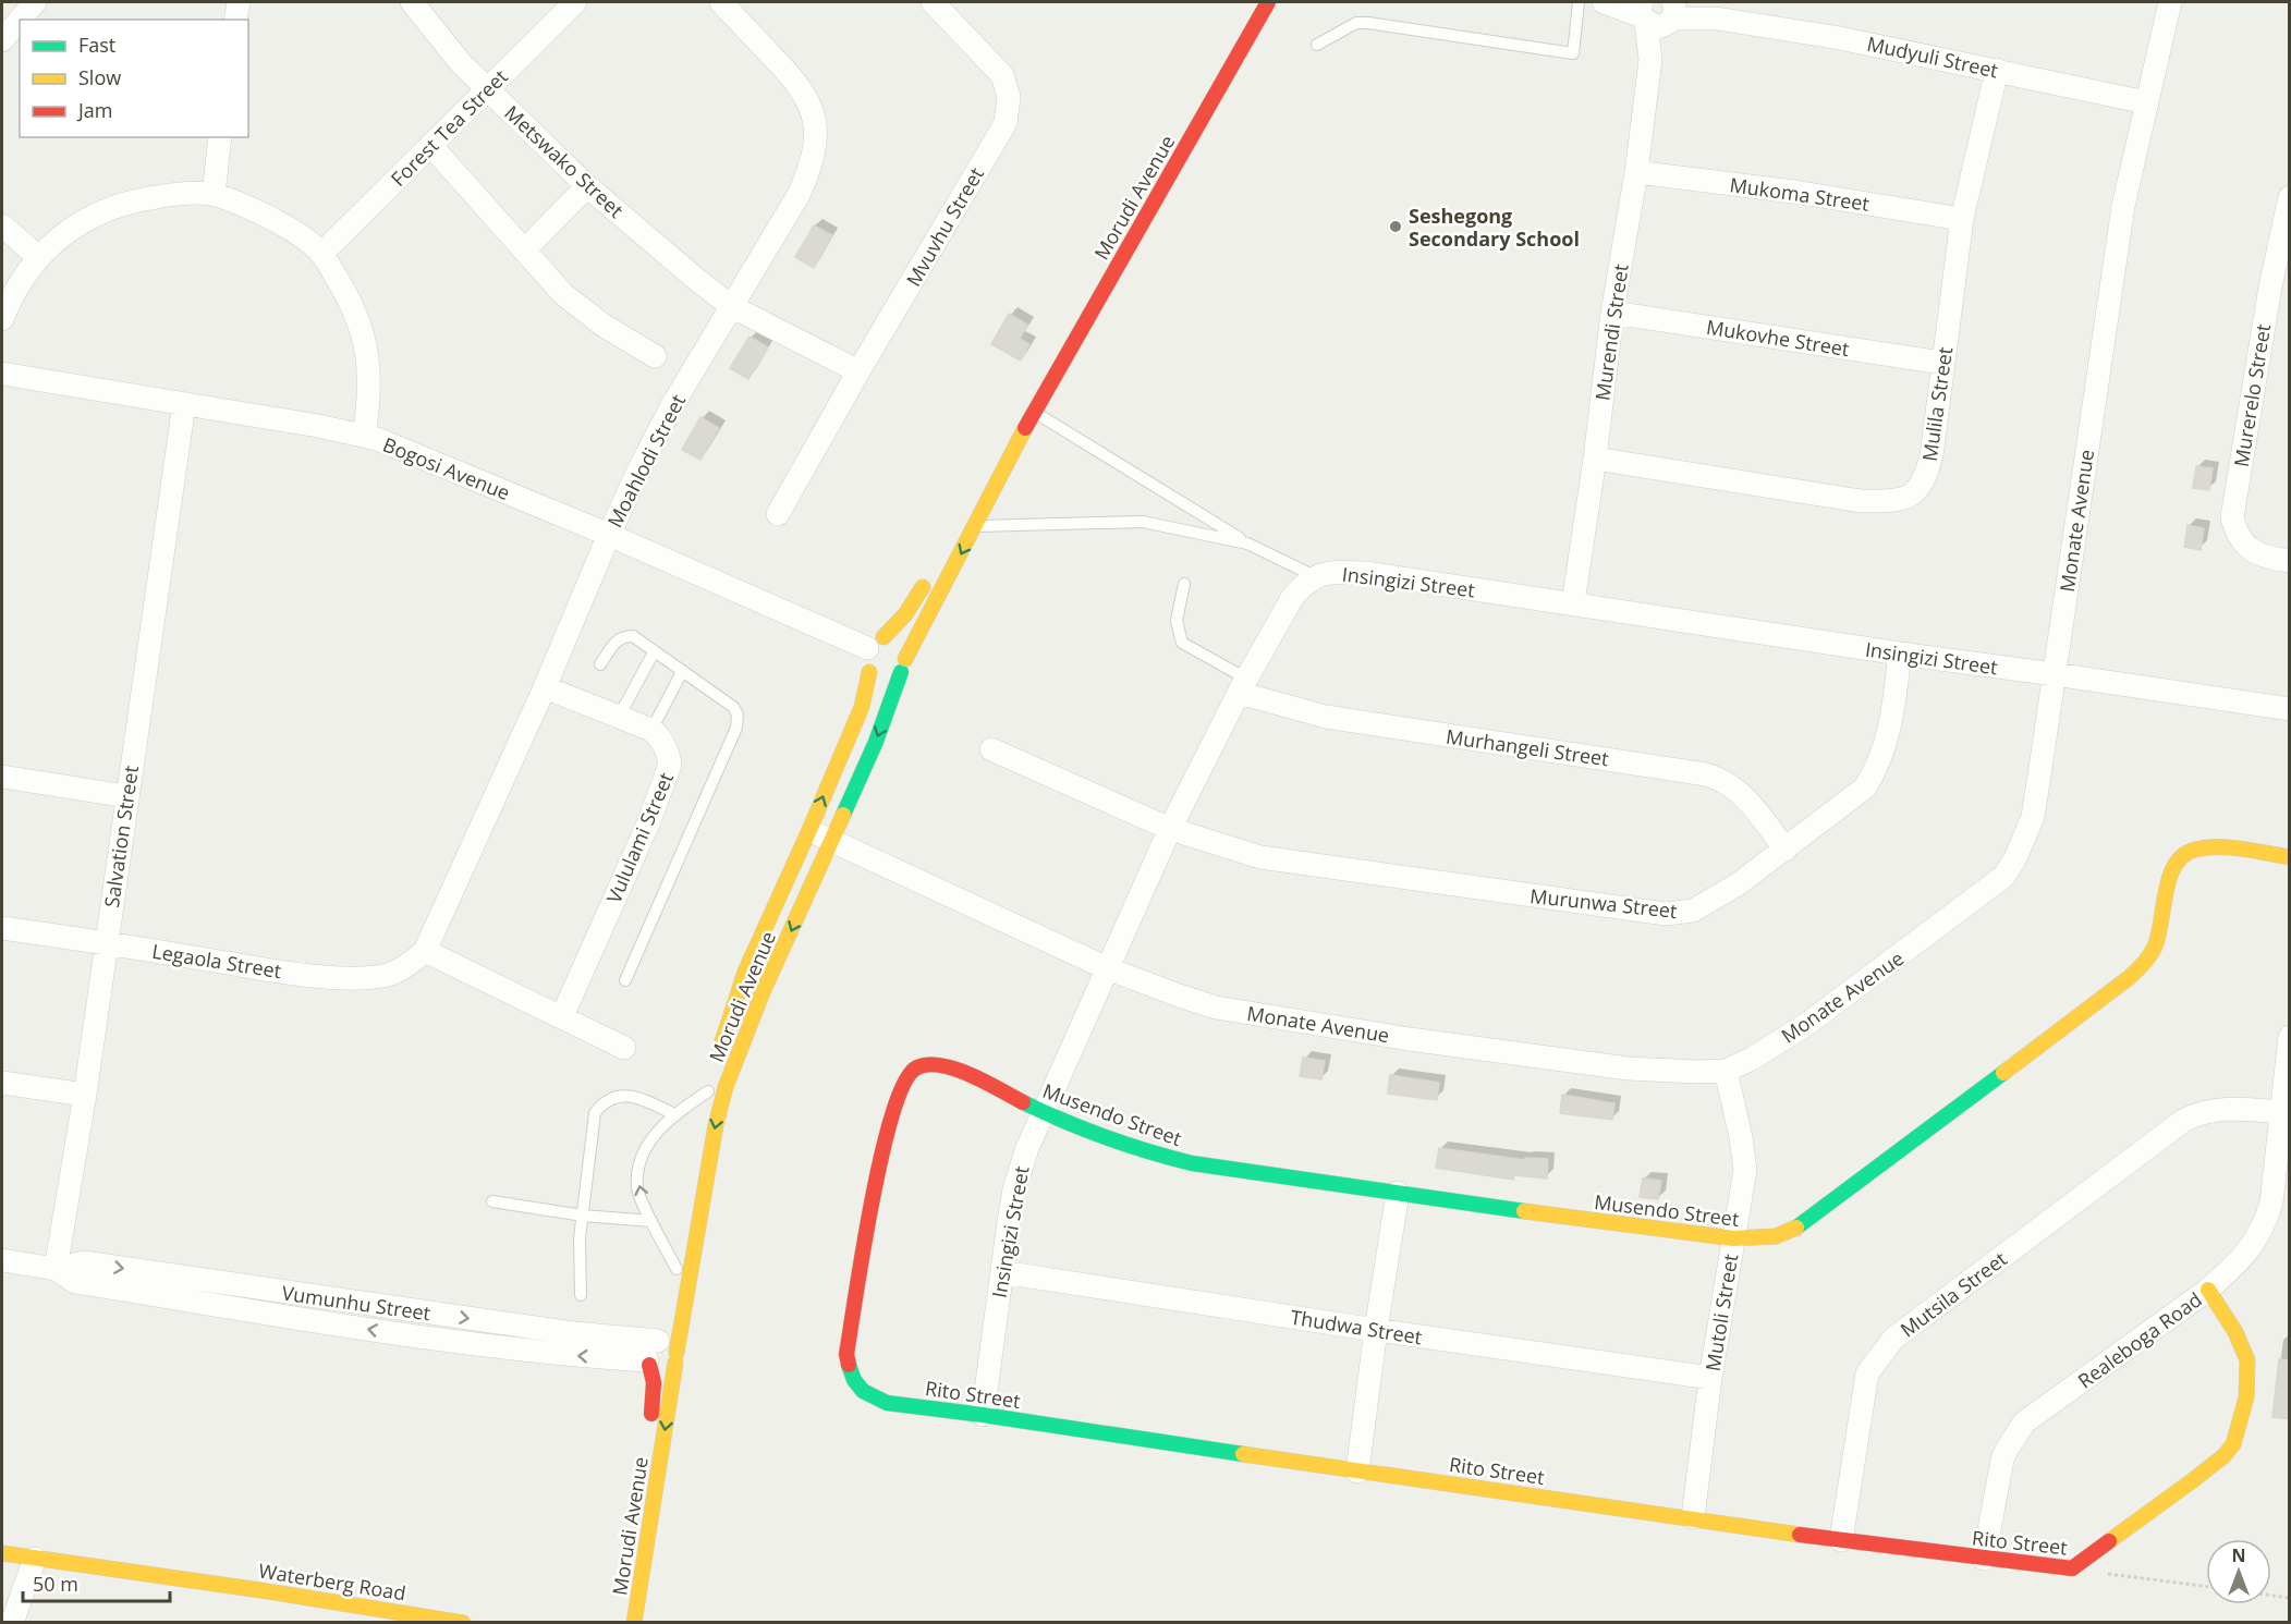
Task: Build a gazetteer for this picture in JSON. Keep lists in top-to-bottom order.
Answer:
{
  "streets": {
    "street": [
      "Mudyuli Street",
      "Forest Tea Street",
      "Metswako Street",
      "Mukoma Street",
      "Morudi Avenue",
      "Mvuvhu Street",
      "Murendi Street",
      "Mukovhe Street",
      "Murerelo Street",
      "Mulila Street",
      "Moahlodi Street",
      "Bogosi Avenue",
      "Monate Avenue",
      "Insingizi Street",
      "Murhangeli Street",
      "Salvation Street",
      "Vululami Street",
      "Murunwa Street",
      "Legaola Street",
      "Musendo Street",
      "Mutsila Street",
      "Vumunhu Street",
      "Mutoli Street",
      "Thudwa Street",
      "Realeboga Road",
      "Rito Street",
      "Waterberg Road"
    ]
  },
  "crossings": [
    ["Mudyuli Street", "Murendi Street"],
    ["Mudyuli Street", "Mulila Street"],
    ["Mudyuli Street", "Monate Avenue"],
    ["Forest Tea Street", "Metswako Street"],
    ["Metswako Street", "Moahlodi Street"],
    ["Mukoma Street", "Murendi Street"],
    ["Mukoma Street", "Mulila Street"],
    ["Morudi Avenue", "Bogosi Avenue"],
    ["Morudi Avenue", "Monate Avenue"],
    ["Morudi Avenue", "Vumunhu Street"],
    ["Murendi Street", "Mukovhe Street"],
    ["Murendi Street", "Mulila Street"],
    ["Murendi Street", "Insingizi Street"],
    ["Mukovhe Street", "Mulila Street"],
    ["Moahlodi Street", "Bogosi Avenue"],
    ["Moahlodi Street", "Legaola Street"],
    ["Bogosi Avenue", "Salvation Street"],
    ["Monate Avenue", "Insingizi Street"],
    ["Monate Avenue", "Mutoli Street"],
    ["Insingizi Street", "Murhangeli Street"],
    ["Insingizi Street", "Murunwa Street"],
    ["Insingizi Street", "Musendo Street"],
    ["Insingizi Street", "Thudwa Street"],
    ["Insingizi Street", "Rito Street"],
    ["Murhangeli Street", "Murunwa Street"],
    ["Salvation Street", "Legaola Street"],
    ["Salvation Street", "Vumunhu Street"],
    ["Musendo Street", "Mutoli Street"],
    ["Musendo Street", "Rito Street"],
    ["Mutsila Street", "Realeboga Road"],
    ["Mutsila Street", "Rito Street"],
    ["Mutoli Street", "Thudwa Street"],
    ["Mutoli Street", "Rito Street"],
    ["Realeboga Road", "Rito Street"]
  ],
  "places": ["Seshegong Secondary School"],
  "legend": ["Fast", "Slow", "Jam"],
  "scale_bar": "50 m",
  "north": "top"
}
